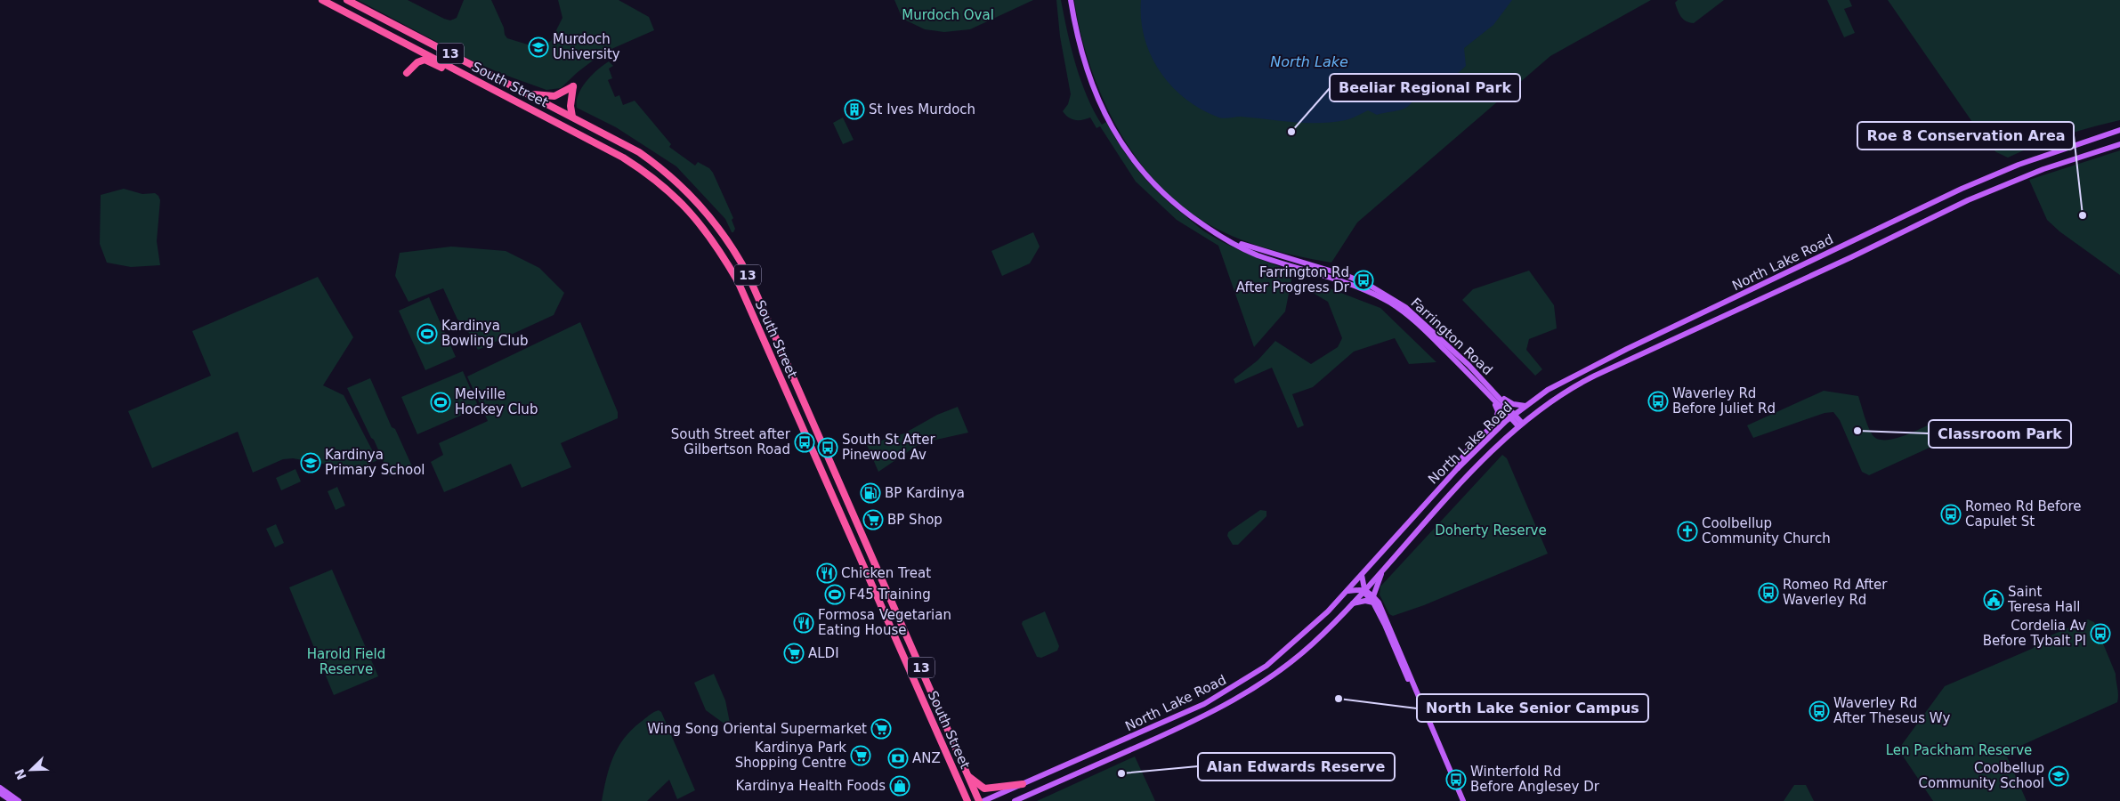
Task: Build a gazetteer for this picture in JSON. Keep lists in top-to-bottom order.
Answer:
{
  "streets": {
    "highway": ["13", "South Street"],
    "main road": ["North Lake Road", "Farrington Road"]
  },
  "crossings": [
    ["North Lake Road", "Farrington Road"]
  ],
  "water": ["North Lake"],
  "parks": [
    "Murdoch Oval",
    "Doherty Reserve",
    "Harold Field Reserve",
    "Len Packham Reserve"
  ],
  "places": {
    "school or university": ["Murdoch University", "Kardinya Primary School", "Coolbellup Community School"],
    "building": ["St Ives Murdoch"],
    "other": [
      "Beeliar Regional Park",
      "Roe 8 Conservation Area",
      "Classroom Park",
      "North Lake Senior Campus",
      "Alan Edwards Reserve"
    ],
    "bus stop": [
      "Farrington Rd After Progress Dr",
      "Waverley Rd Before Juliet Rd",
      "South Street after Gilbertson Road",
      "South St After Pinewood Av",
      "Romeo Rd Before Capulet St",
      "Romeo Rd After Waverley Rd",
      "Cordelia Av Before Tybalt Pl",
      "Waverley Rd After Theseus Wy",
      "Winterfold Rd Before Anglesey Dr"
    ],
    "sports": ["Kardinya Bowling Club", "Melville Hockey Club", "F45 Training"],
    "fuel station": ["BP Kardinya"],
    "supermarket": [
      "BP Shop",
      "ALDI",
      "Wing Song Oriental Supermarket",
      "Kardinya Park Shopping Centre"
    ],
    "church": ["Coolbellup Community Church"],
    "restaurant": ["Chicken Treat", "Formosa Vegetarian Eating House"],
    "public building": ["Saint Teresa Hall"],
    "bank": ["ANZ"],
    "shop": ["Kardinya Health Foods"]
  },
  "north": "bottom left"
}
